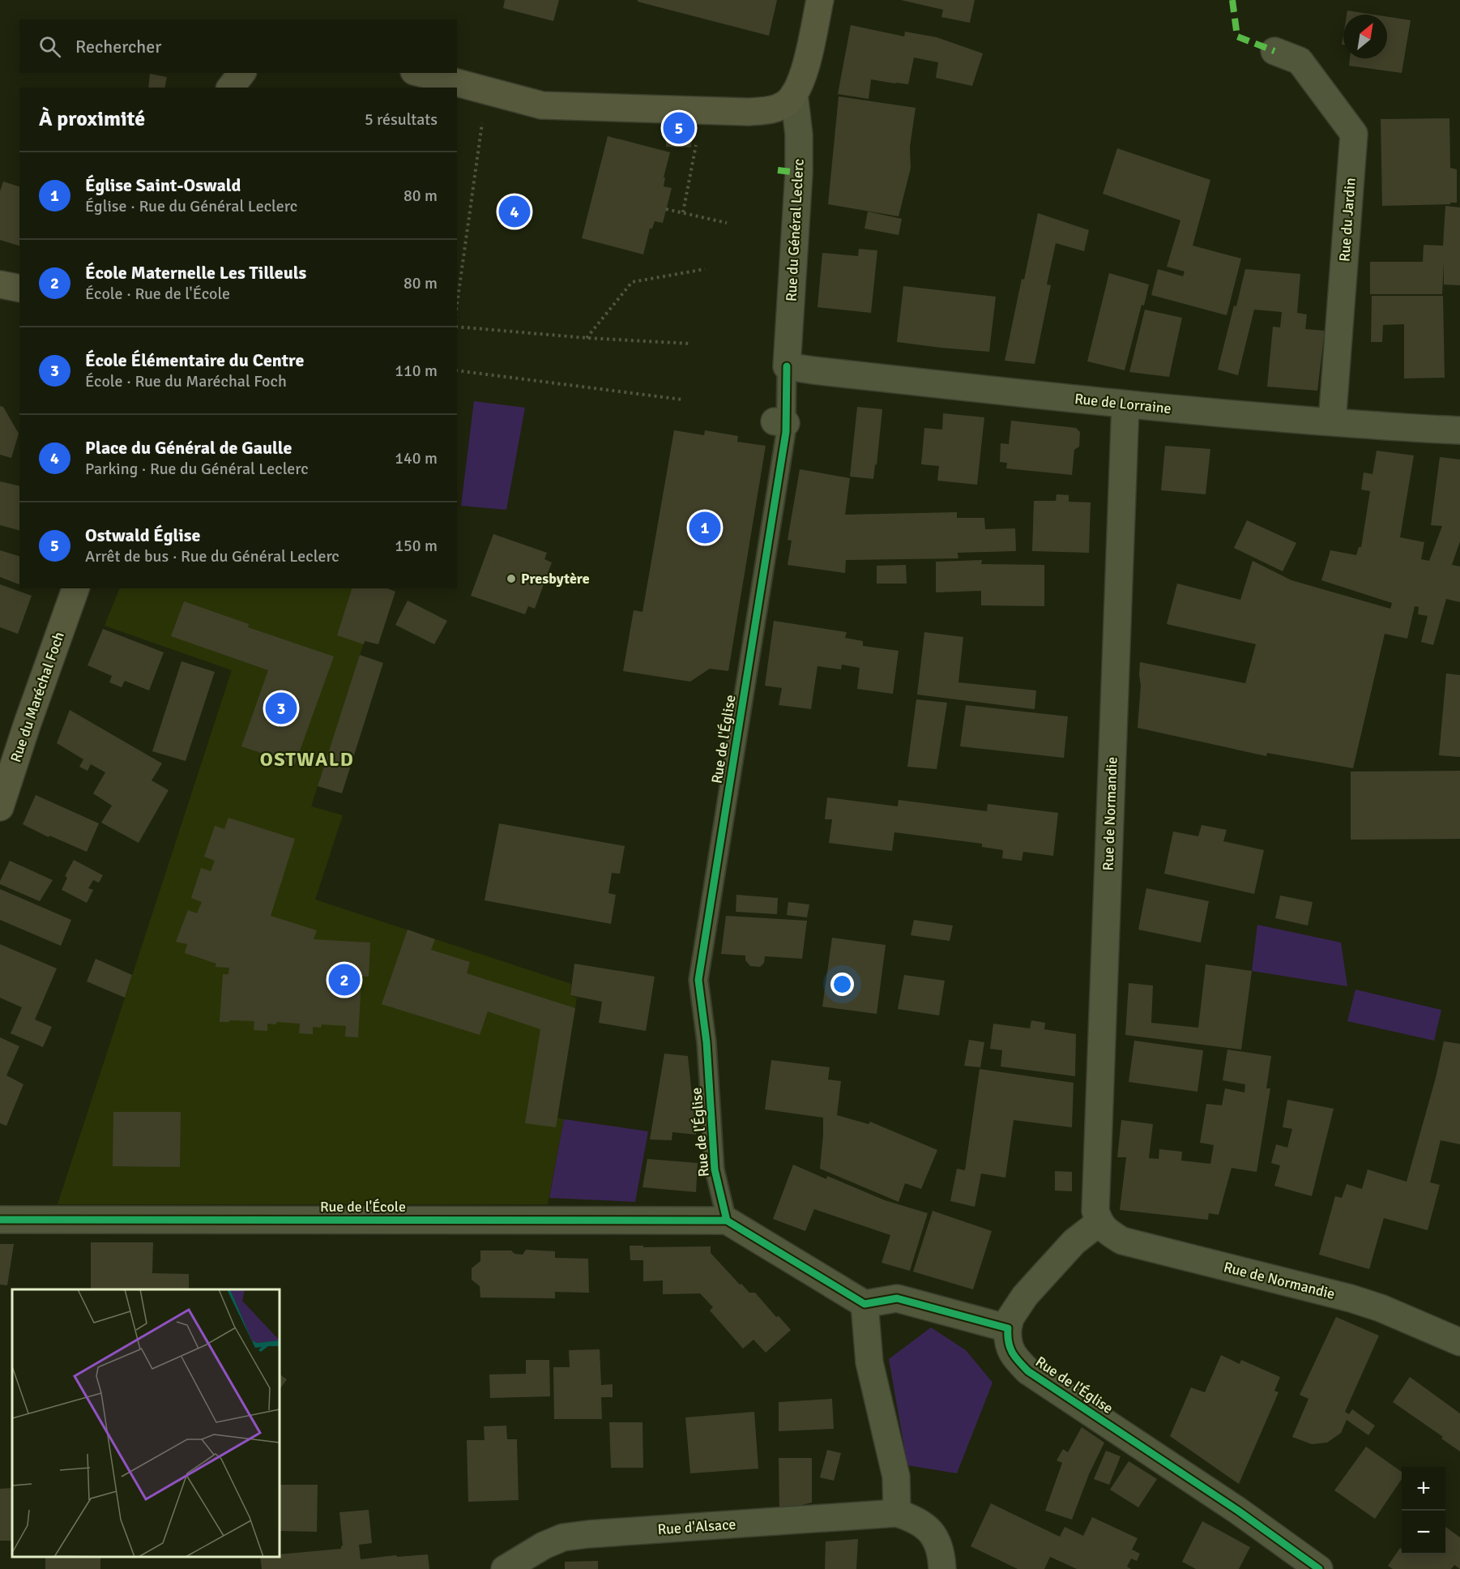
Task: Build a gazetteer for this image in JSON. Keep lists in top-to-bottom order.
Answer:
{
  "streets": {
    "main road": ["Rue du Maréchal Foch"],
    "street": [
      "Rue du Jardin",
      "Rue du Général Leclerc",
      "Rue de Lorraine",
      "Rue de l'Église",
      "Rue de Normandie",
      "Rue de l'École",
      "Rue d'Alsace"
    ]
  },
  "crossings": [
    ["Rue du Jardin", "Rue de Lorraine"],
    ["Rue du Général Leclerc", "Rue de Lorraine"],
    ["Rue du Général Leclerc", "Rue de l'Église"],
    ["Rue de Lorraine", "Rue de l'Église"],
    ["Rue de Lorraine", "Rue de Normandie"],
    ["Rue de l'Église", "Rue de l'École"]
  ],
  "districts": ["OSTWALD"],
  "places": ["Presbytère"],
  "north": "top right",
  "page": {
    "search": "Rechercher",
    "heading": ["À proximité", "5 résultats"],
    "pins": [
      "5",
      "4",
      "1",
      "3",
      "2"
    ],
    "list": [
      {
        "mark": "1",
        "name": "Église Saint-Oswald",
        "note": "Église · Rue du Général Leclerc",
        "value": "80 m"
      },
      {
        "mark": "2",
        "name": "École Maternelle Les Tilleuls",
        "note": "École · Rue de l'École",
        "value": "80 m"
      },
      {
        "mark": "3",
        "name": "École Élémentaire du Centre",
        "note": "École · Rue du Maréchal Foch",
        "value": "110 m"
      },
      {
        "mark": "4",
        "name": "Place du Général de Gaulle",
        "note": "Parking · Rue du Général Leclerc",
        "value": "140 m"
      },
      {
        "mark": "5",
        "name": "Ostwald Église",
        "note": "Arrêt de bus · Rue du Général Leclerc",
        "value": "150 m"
      }
    ],
    "map_buttons": ["+", "−"]
  }
}
